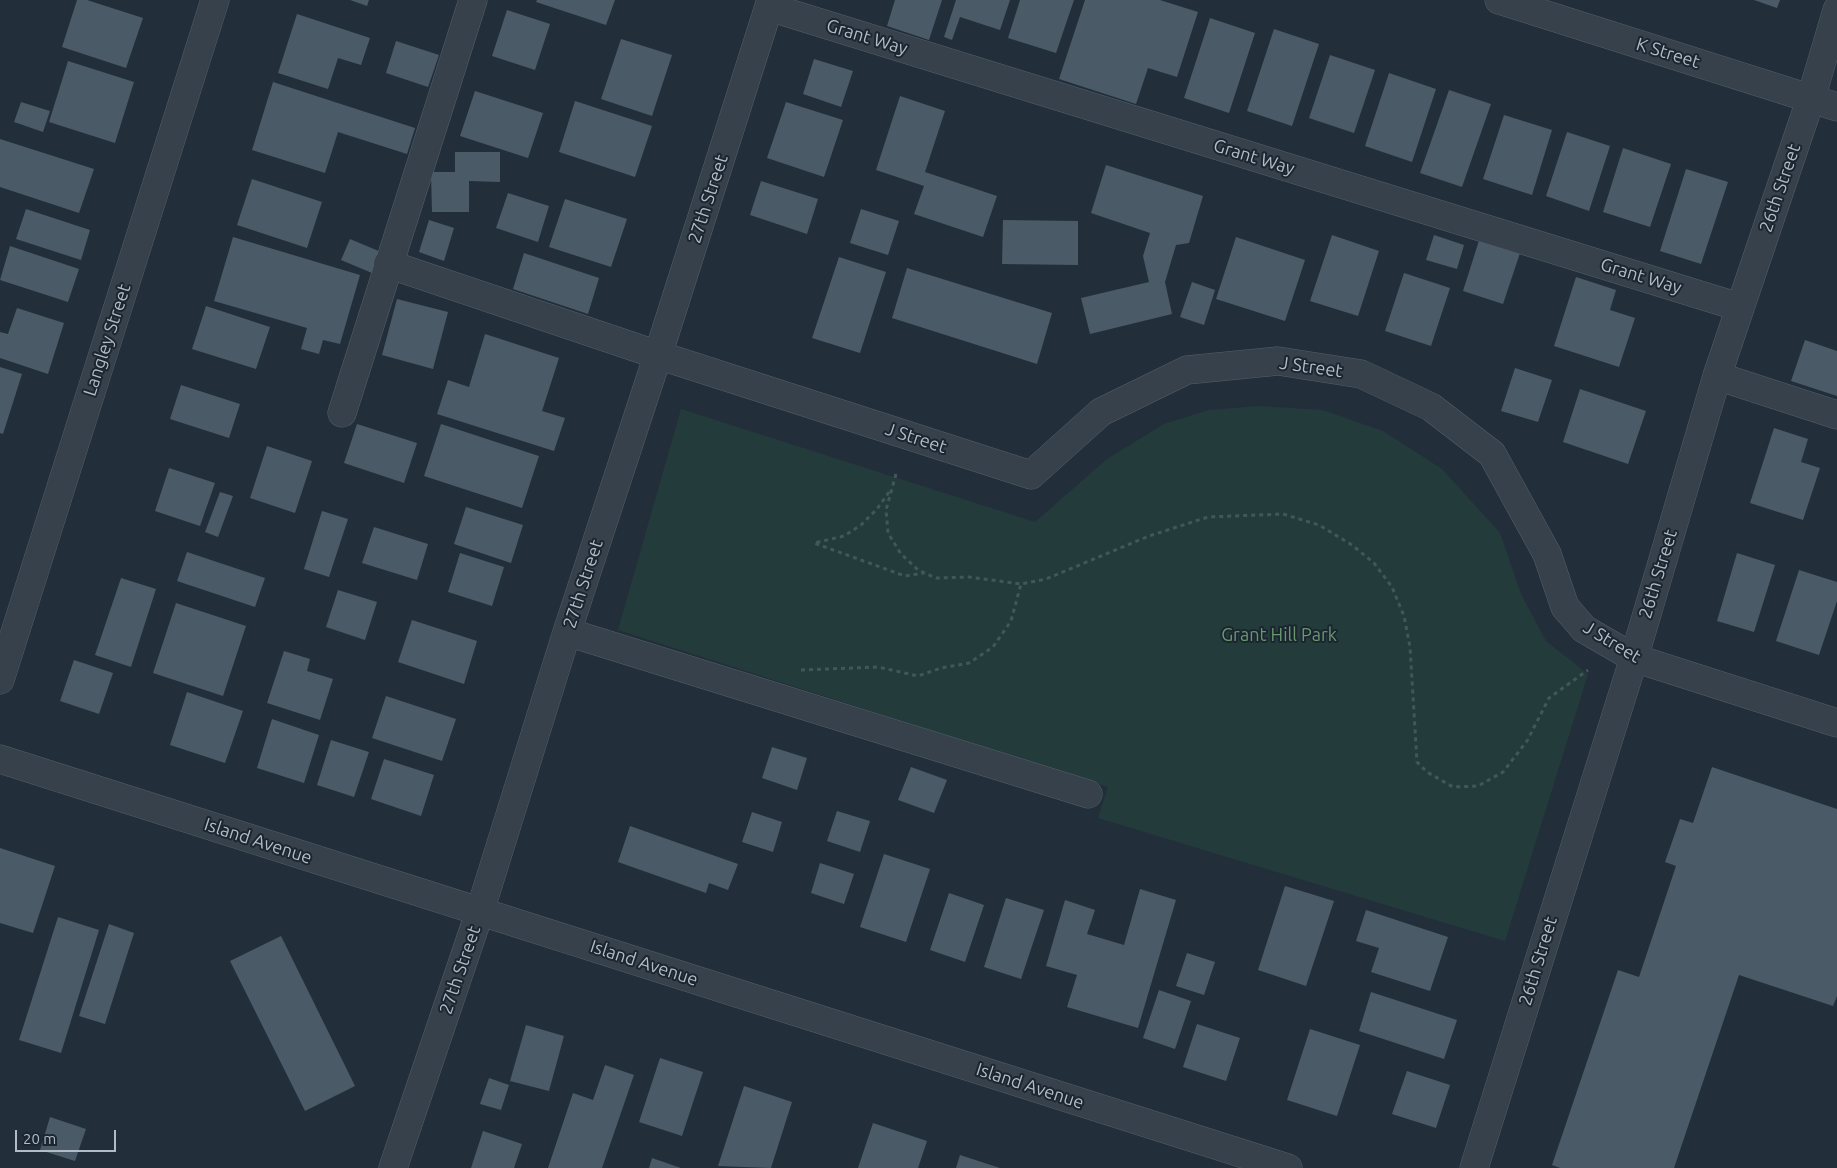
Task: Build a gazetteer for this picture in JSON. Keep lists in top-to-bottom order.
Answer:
{
  "streets": {
    "street": [
      "Grant Way",
      "K Street",
      "26th Street",
      "27th Street",
      "Langley Street",
      "J Street",
      "Island Avenue"
    ]
  },
  "crossings": [
    ["Grant Way", "26th Street"],
    ["Grant Way", "27th Street"],
    ["K Street", "26th Street"],
    ["26th Street", "J Street"],
    ["27th Street", "J Street"],
    ["27th Street", "Island Avenue"]
  ],
  "parks": ["Grant Hill Park"],
  "scale_bar": "20 m"
}
